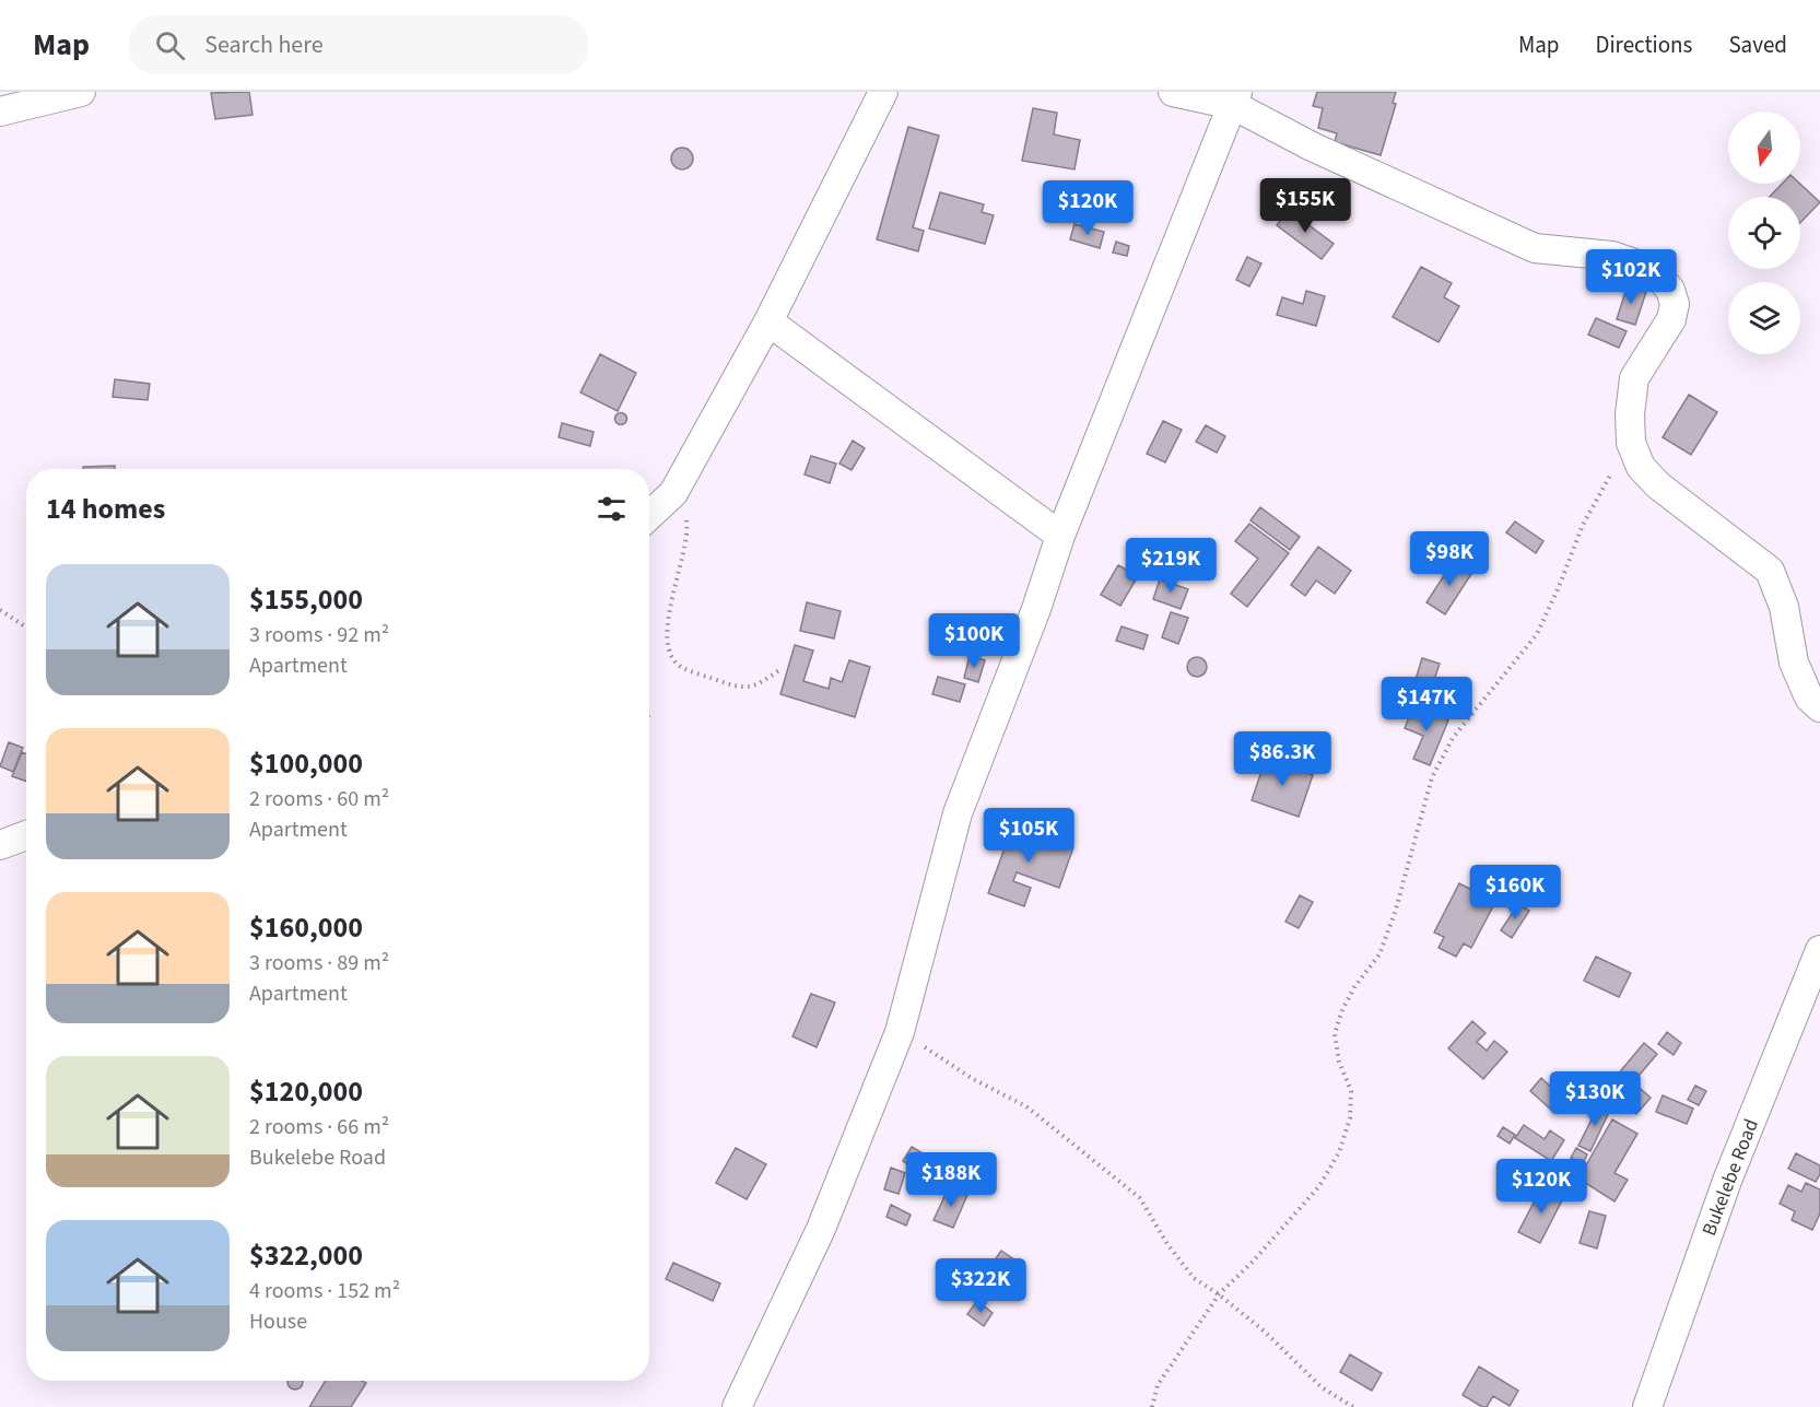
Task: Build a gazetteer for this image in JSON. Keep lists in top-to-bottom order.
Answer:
{
  "streets": {
    "street": ["Bukelebe Road"]
  },
  "north": "bottom",
  "page": {
    "header": "Map",
    "search": "Search here",
    "nav": ["Map", "Directions", "Saved"],
    "price": [
      "$155K",
      "$120K",
      "$102K",
      "$98K",
      "$219K",
      "$100K",
      "$147K",
      "$86.3K",
      "$105K",
      "$160K",
      "$130K",
      "$188K",
      "$120K",
      "$322K"
    ],
    "heading": "14 homes",
    "list": [
      {
        "name": "$155,000",
        "note": "3 rooms · 92 m² · Apartment"
      },
      {
        "name": "$100,000",
        "note": "2 rooms · 60 m² · Apartment"
      },
      {
        "name": "$160,000",
        "note": "3 rooms · 89 m² · Apartment"
      },
      {
        "name": "$120,000",
        "note": "2 rooms · 66 m² · Bukelebe Road"
      },
      {
        "name": "$322,000",
        "note": "4 rooms · 152 m² · House"
      }
    ]
  }
}
